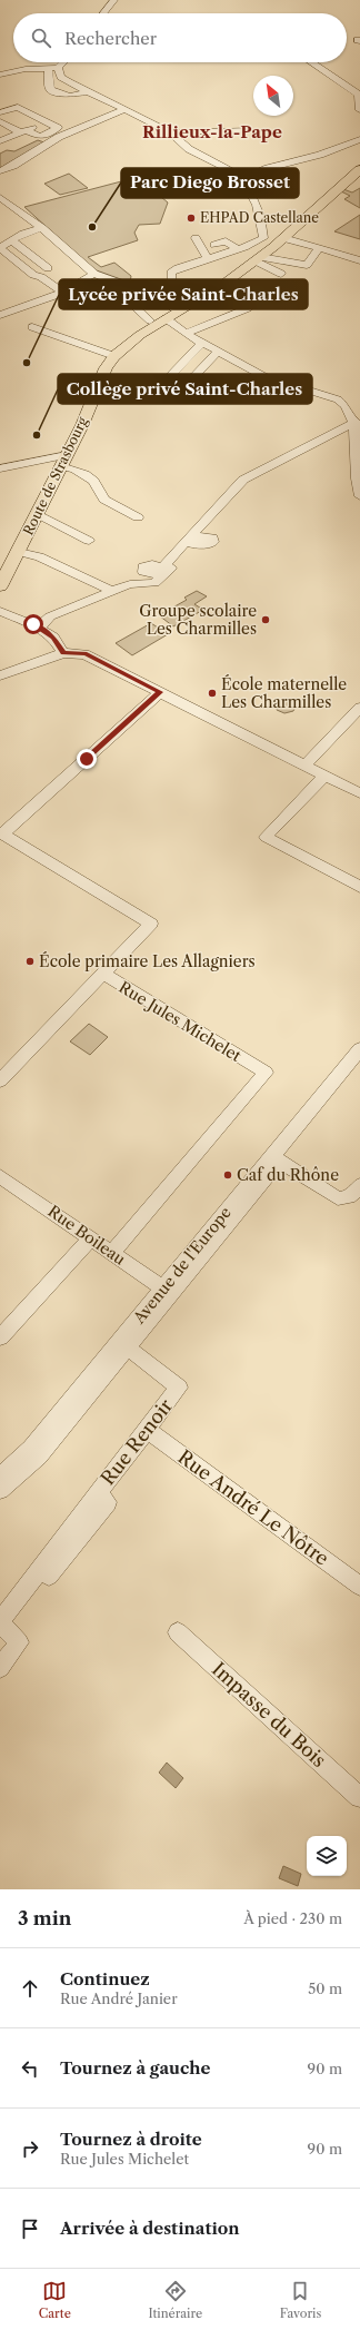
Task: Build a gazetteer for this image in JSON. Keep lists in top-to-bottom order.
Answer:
{
  "streets": {
    "main road": ["Route de Strasbourg"],
    "street": [
      "Rue Jules Michelet",
      "Rue Boileau",
      "Avenue de l'Europe",
      "Rue Renoir",
      "Rue André Le Nôtre",
      "Impasse du Bois"
    ]
  },
  "crossings": [
    ["Rue Jules Michelet", "Rue Boileau"],
    ["Rue Boileau", "Avenue de l'Europe"],
    ["Avenue de l'Europe", "Rue Renoir"],
    ["Rue Renoir", "Rue André Le Nôtre"]
  ],
  "districts": ["Rillieux-la-Pape"],
  "places": [
    "EHPAD Castellane",
    "Parc Diego Brosset",
    "Lycée privée Saint-Charles",
    "Collège privé Saint-Charles",
    "Groupe scolaire Les Charmilles",
    "École maternelle Les Charmilles",
    "École primaire Les Allagniers",
    "Caf du Rhône"
  ],
  "north": "top left",
  "page": {
    "search": "Rechercher",
    "heading": ["3 min", "À pied · 230 m"],
    "list": [
      ["Continuez", "Rue André Janier", "50 m"],
      ["Tournez à gauche", "90 m"],
      ["Tournez à droite", "Rue Jules Michelet", "90 m"],
      "Arrivée à destination"
    ],
    "nav": ["Carte", "Itinéraire", "Favoris"]
  }
}
